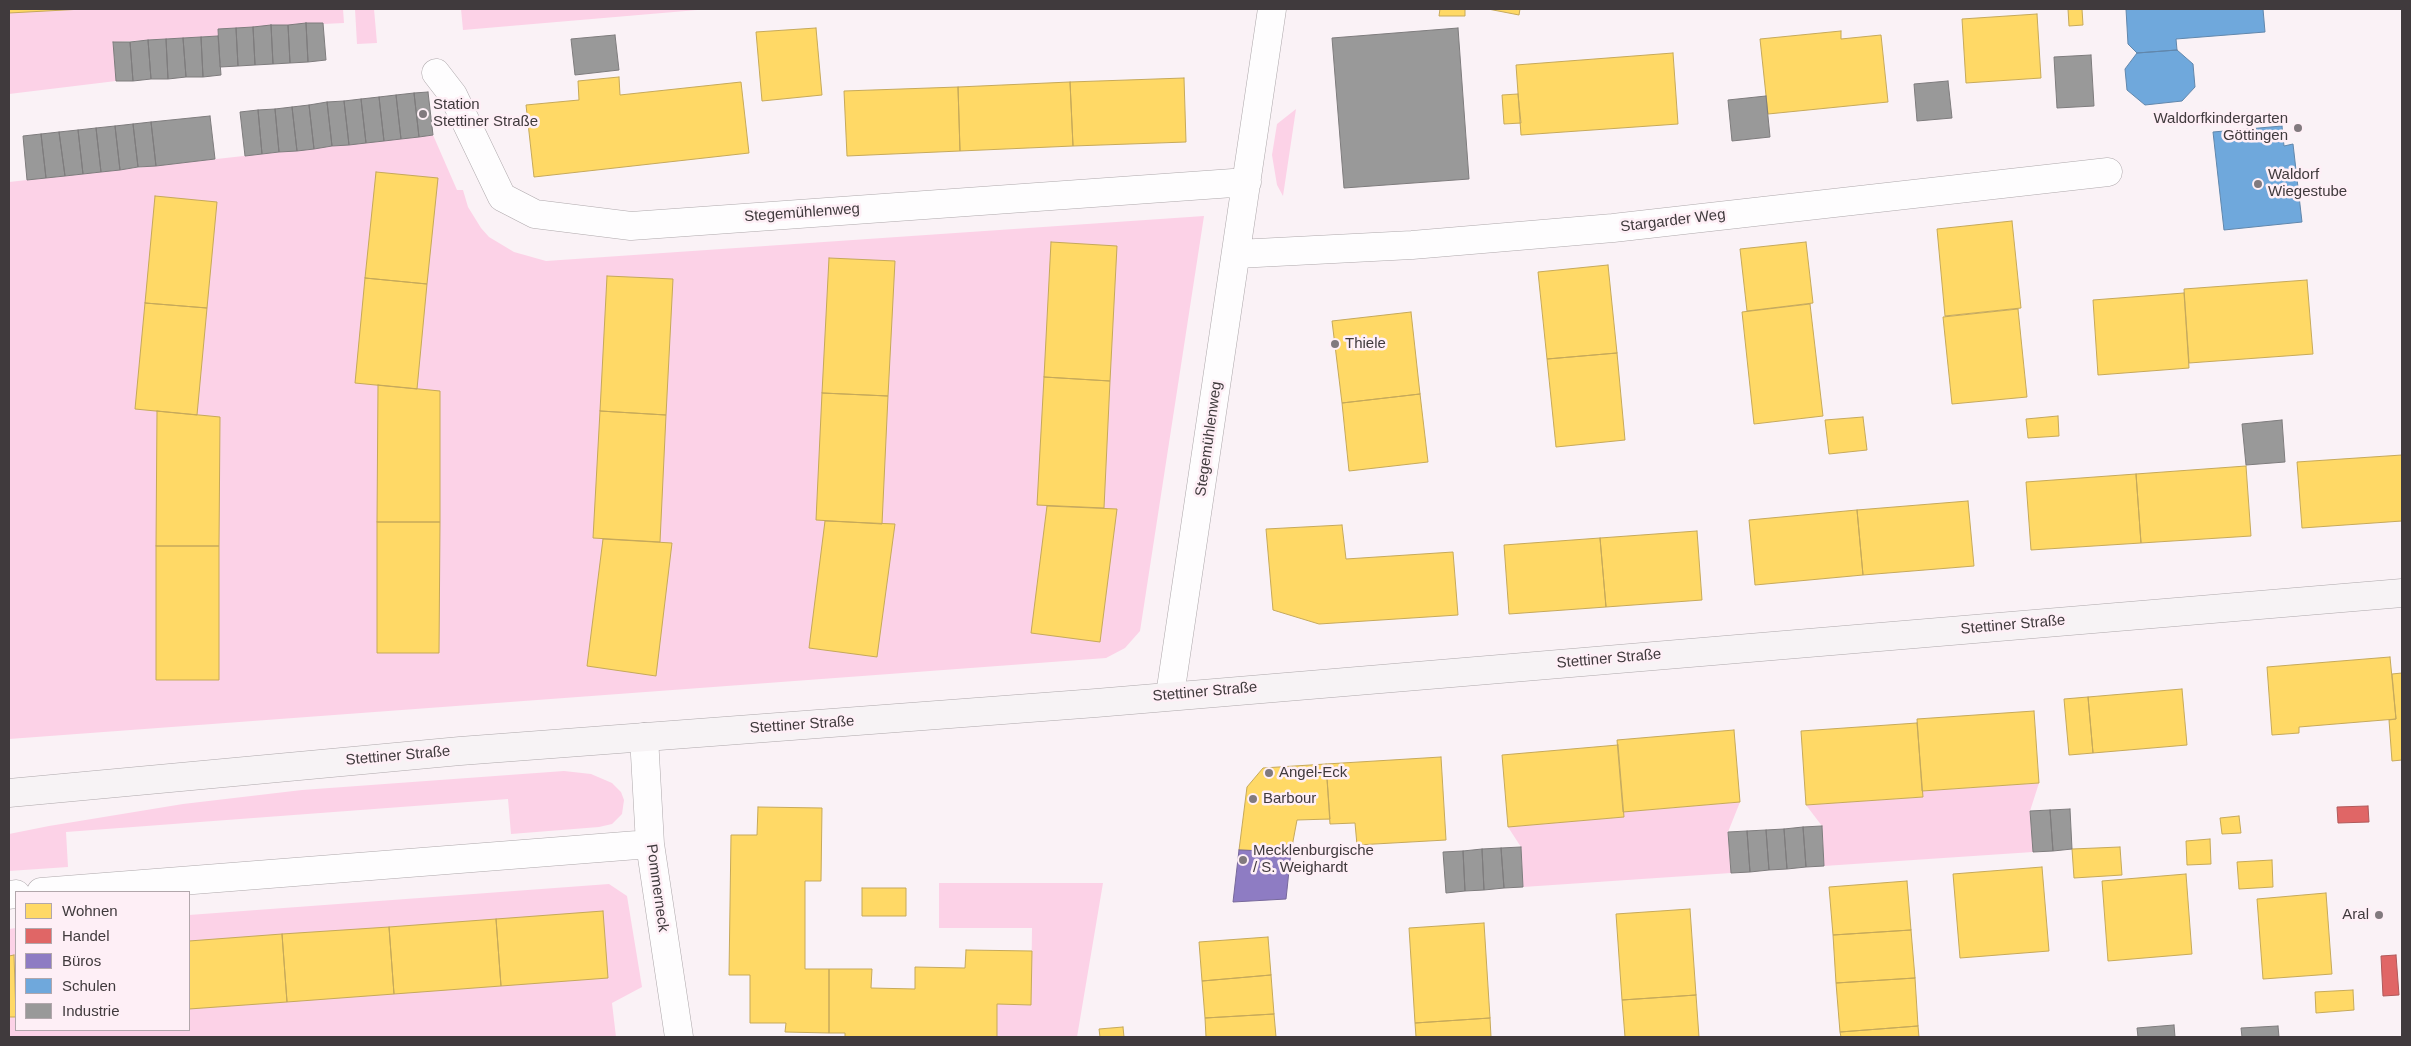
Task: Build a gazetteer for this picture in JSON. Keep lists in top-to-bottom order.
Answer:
{
  "streets": {
    "street": [
      "Stegemühlenweg",
      "Stargarder Weg",
      "Stettiner Straße",
      "Pommerneck"
    ]
  },
  "crossings": [
    ["Stegemühlenweg", "Stargarder Weg"],
    ["Stegemühlenweg", "Stettiner Straße"],
    ["Stettiner Straße", "Pommerneck"]
  ],
  "places": [
    "Station Stettiner Straße",
    "Waldorfkindergarten Göttingen",
    "Waldorf Wiegestube",
    "Thiele",
    "Angel-Eck",
    "Barbour",
    "Mecklenburgische / S. Weighardt",
    "Aral"
  ],
  "legend": [
    "Wohnen",
    "Handel",
    "Büros",
    "Schulen",
    "Industrie"
  ]
}
